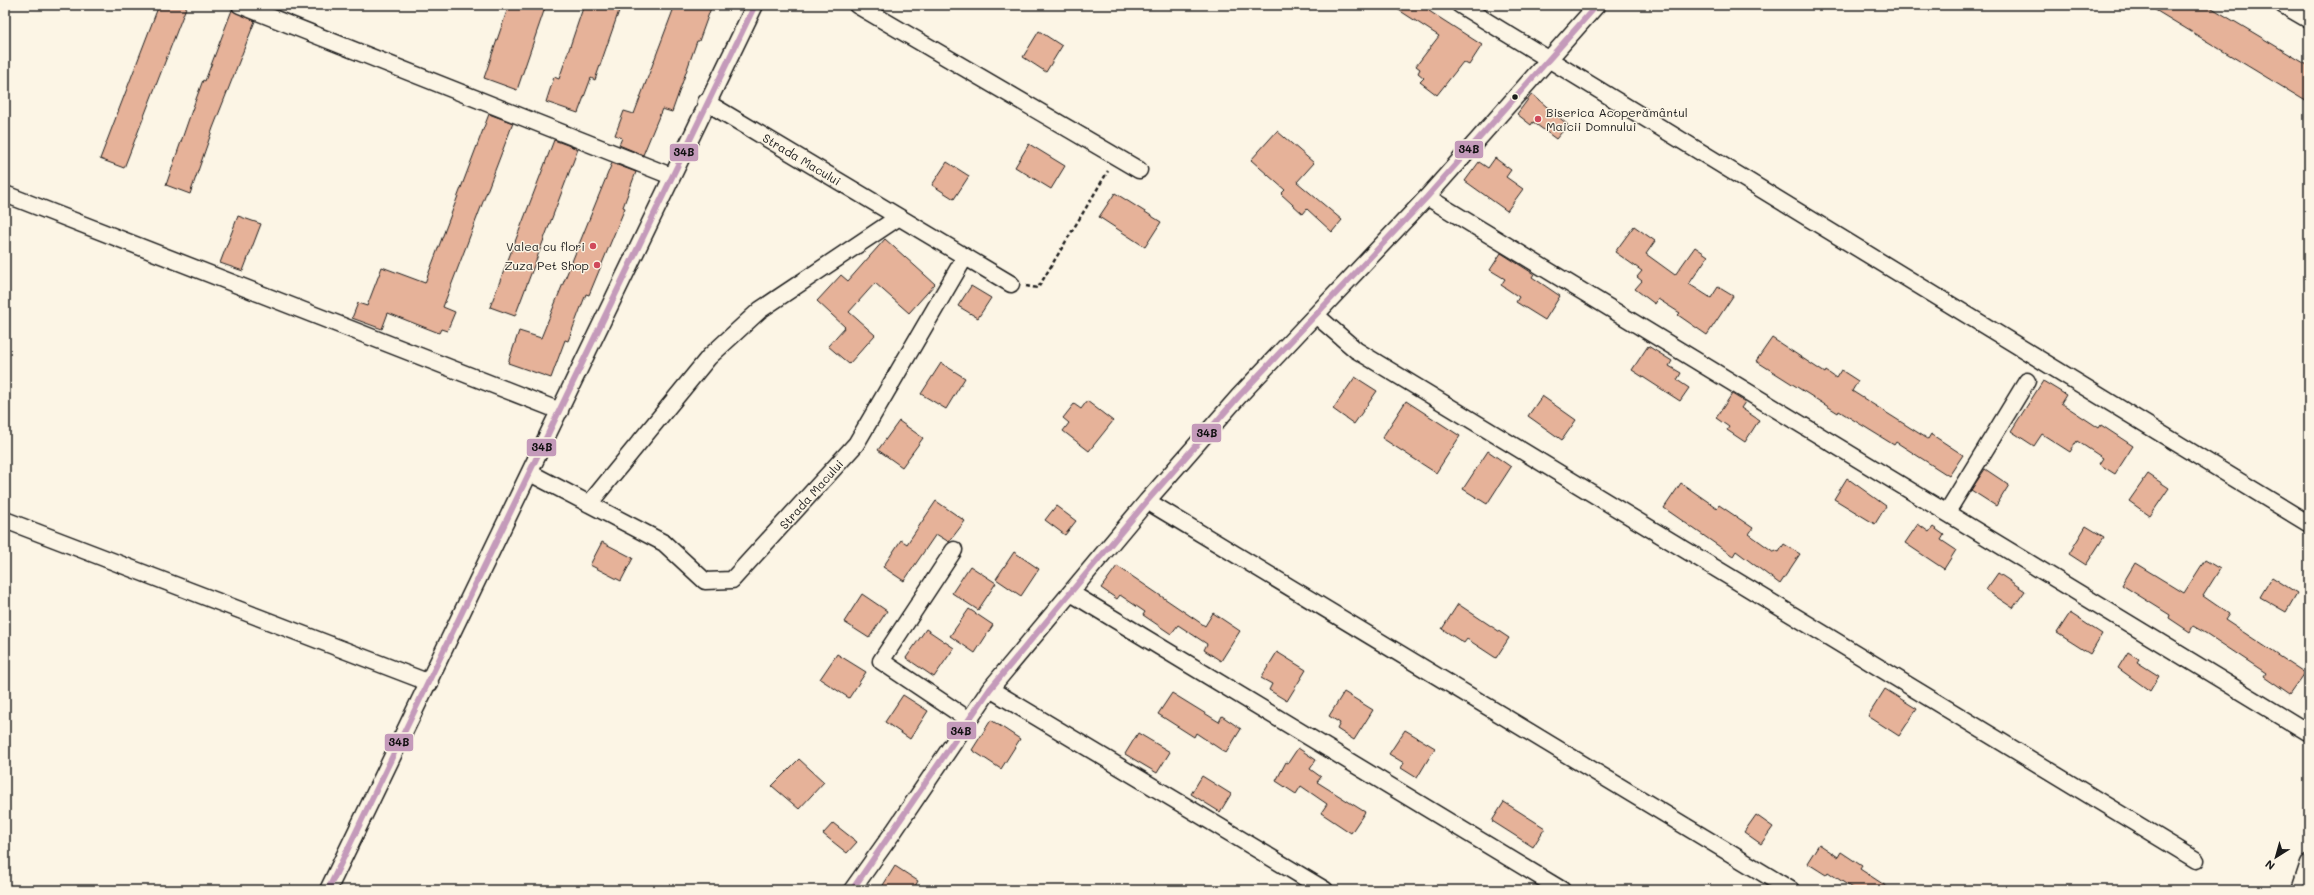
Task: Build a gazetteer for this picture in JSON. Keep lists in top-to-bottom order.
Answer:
{
  "streets": {
    "street": ["Strada Macului"]
  },
  "places": ["Biserica Acoperământul Maicii Domnului", "Valea cu flori", "Zuza Pet Shop"],
  "lines": ["transit line 34B"],
  "north": "bottom left"
}
